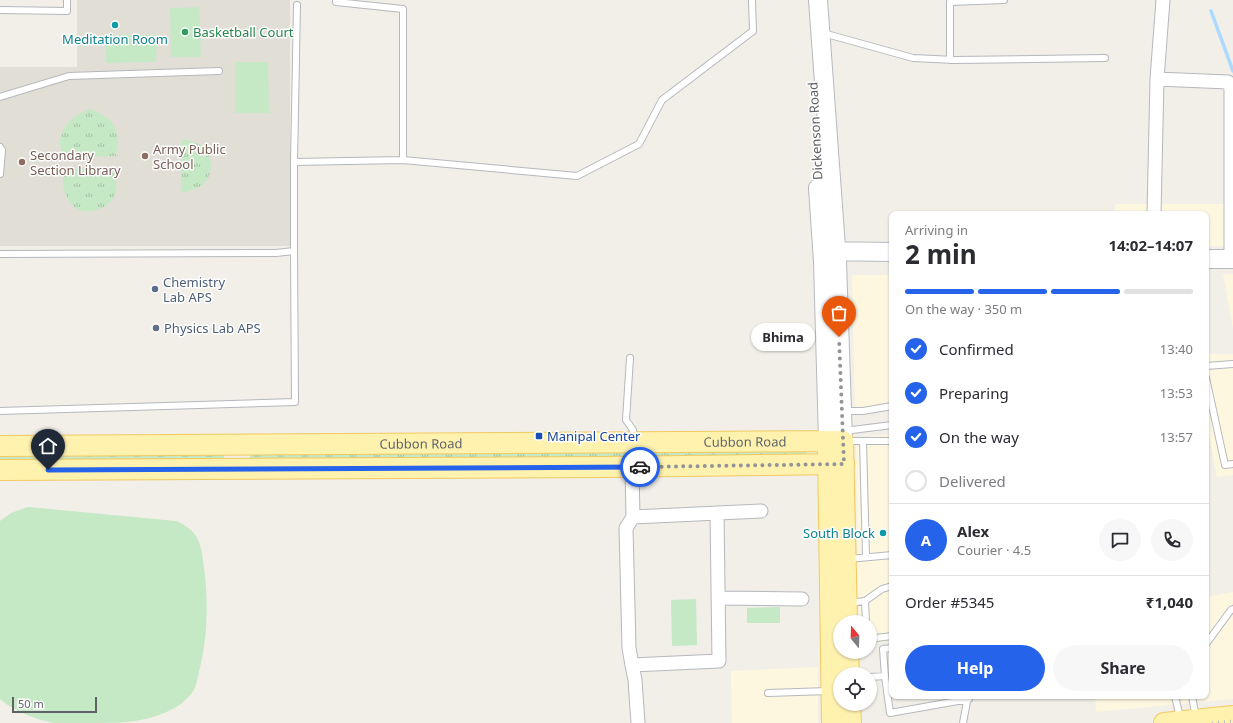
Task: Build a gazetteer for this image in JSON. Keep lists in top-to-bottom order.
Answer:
{
  "streets": {
    "main road": ["Dickenson Road", "Cubbon Road"]
  },
  "crossings": [
    ["Dickenson Road", "Cubbon Road"]
  ],
  "places": {
    "other": [
      "Meditation Room",
      "Basketball Court",
      "Army Public School",
      "Secondary Section Library",
      "Chemistry Lab APS",
      "Physics Lab APS",
      "Bhima",
      "South Block"
    ],
    "transit": ["Manipal Center"]
  },
  "scale_bar": "50 m",
  "north": "top",
  "page": {
    "heading": ["2 min", "Arriving in", "14:02–14:07"],
    "panel": [
      "Alex",
      "Courier · 4.5",
      "Order #5345",
      "₹1,040"
    ],
    "bar": "On the way · 350 m",
    "bubble": "Bhima",
    "list": [
      ["Confirmed", "13:40"],
      ["Preparing", "13:53"],
      ["On the way", "13:57"],
      "Delivered"
    ],
    "round": "A",
    "buttons": ["Help", "Share"],
    "scale": "50 m"
  }
}
